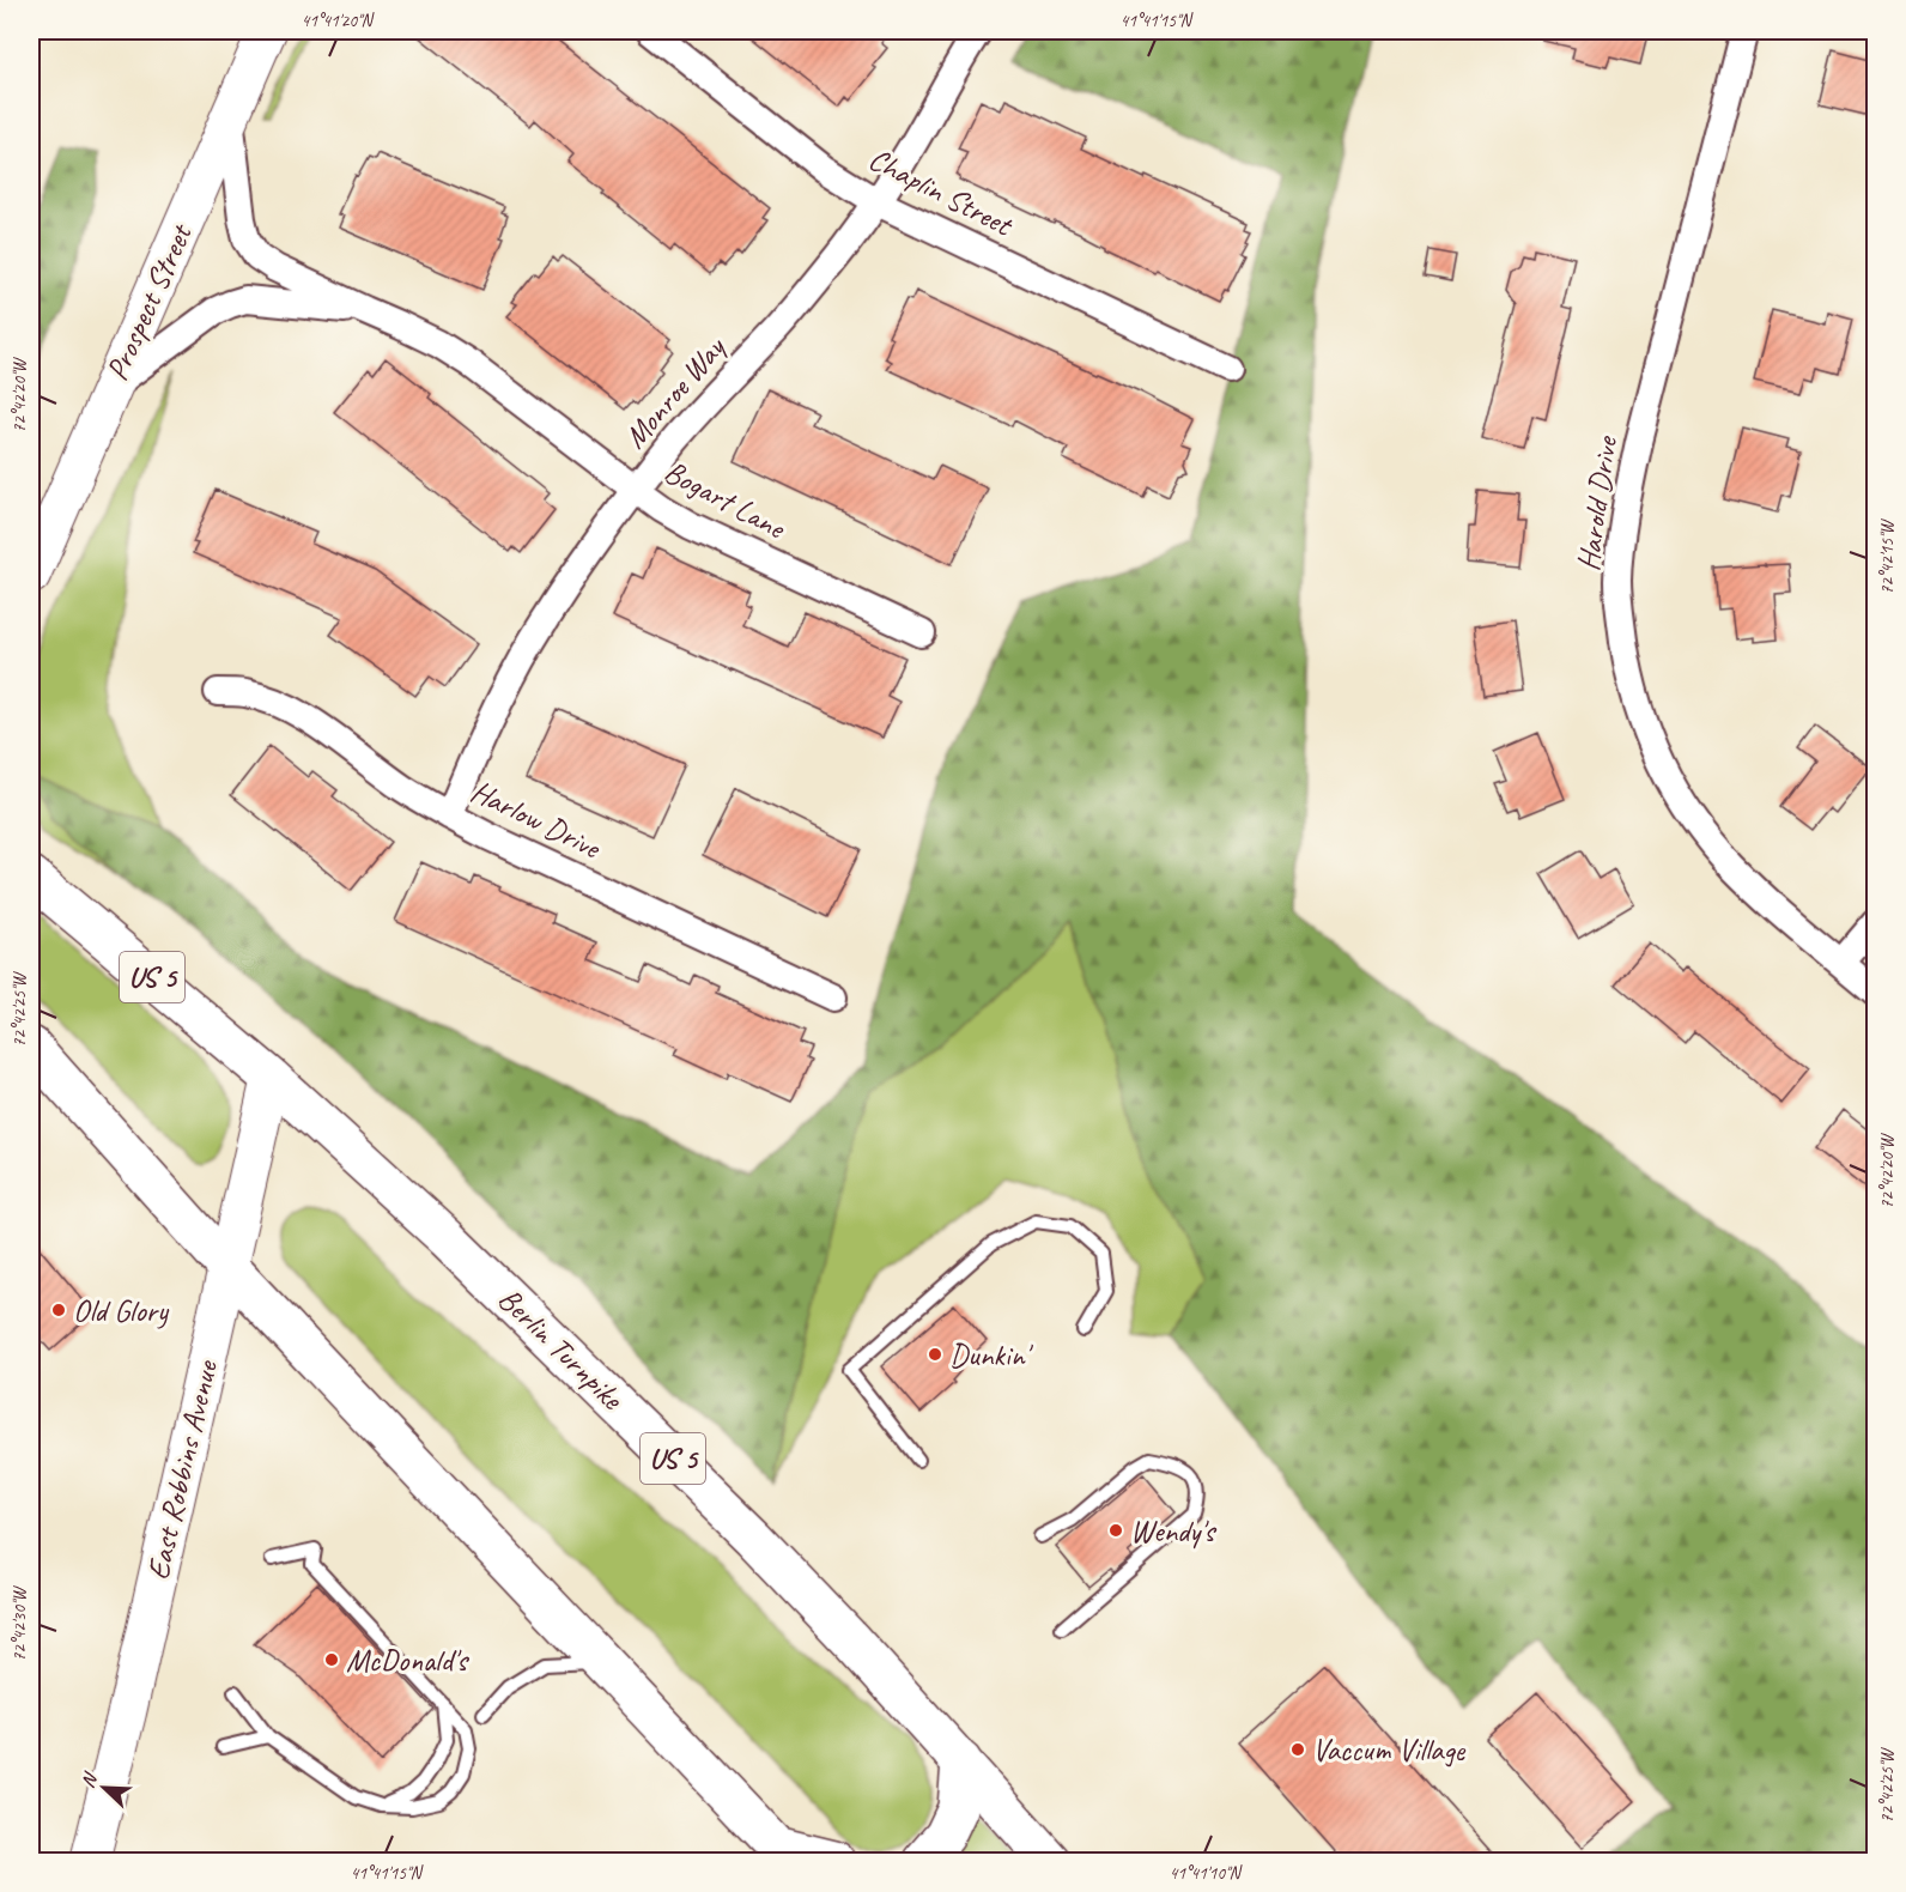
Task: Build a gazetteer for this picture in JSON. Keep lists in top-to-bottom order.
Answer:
{
  "streets": {
    "highway": ["US 5", "Berlin Turnpike"],
    "main road": ["Prospect Street", "East Robbins Avenue"],
    "street": [
      "Chaplin Street",
      "Monroe Way",
      "Bogart Lane",
      "Harold Drive",
      "Harlow Drive"
    ]
  },
  "crossings": [
    ["Chaplin Street", "Monroe Way"],
    ["Prospect Street", "Bogart Lane"],
    ["Monroe Way", "Bogart Lane"],
    ["Monroe Way", "Harlow Drive"],
    ["Berlin Turnpike", "East Robbins Avenue"]
  ],
  "places": [
    "Old Glory",
    "Dunkin'",
    "Wendy's",
    "McDonald's",
    "Vaccum Village"
  ],
  "north": "top left",
  "coordinates": [
    "41°41'20\"N",
    "41°41'15\"N",
    "72°42'20\"W",
    "72°42'15\"W",
    "72°42'25\"W",
    "72°42'30\"W",
    "41°41'10\"N"
  ]
}
